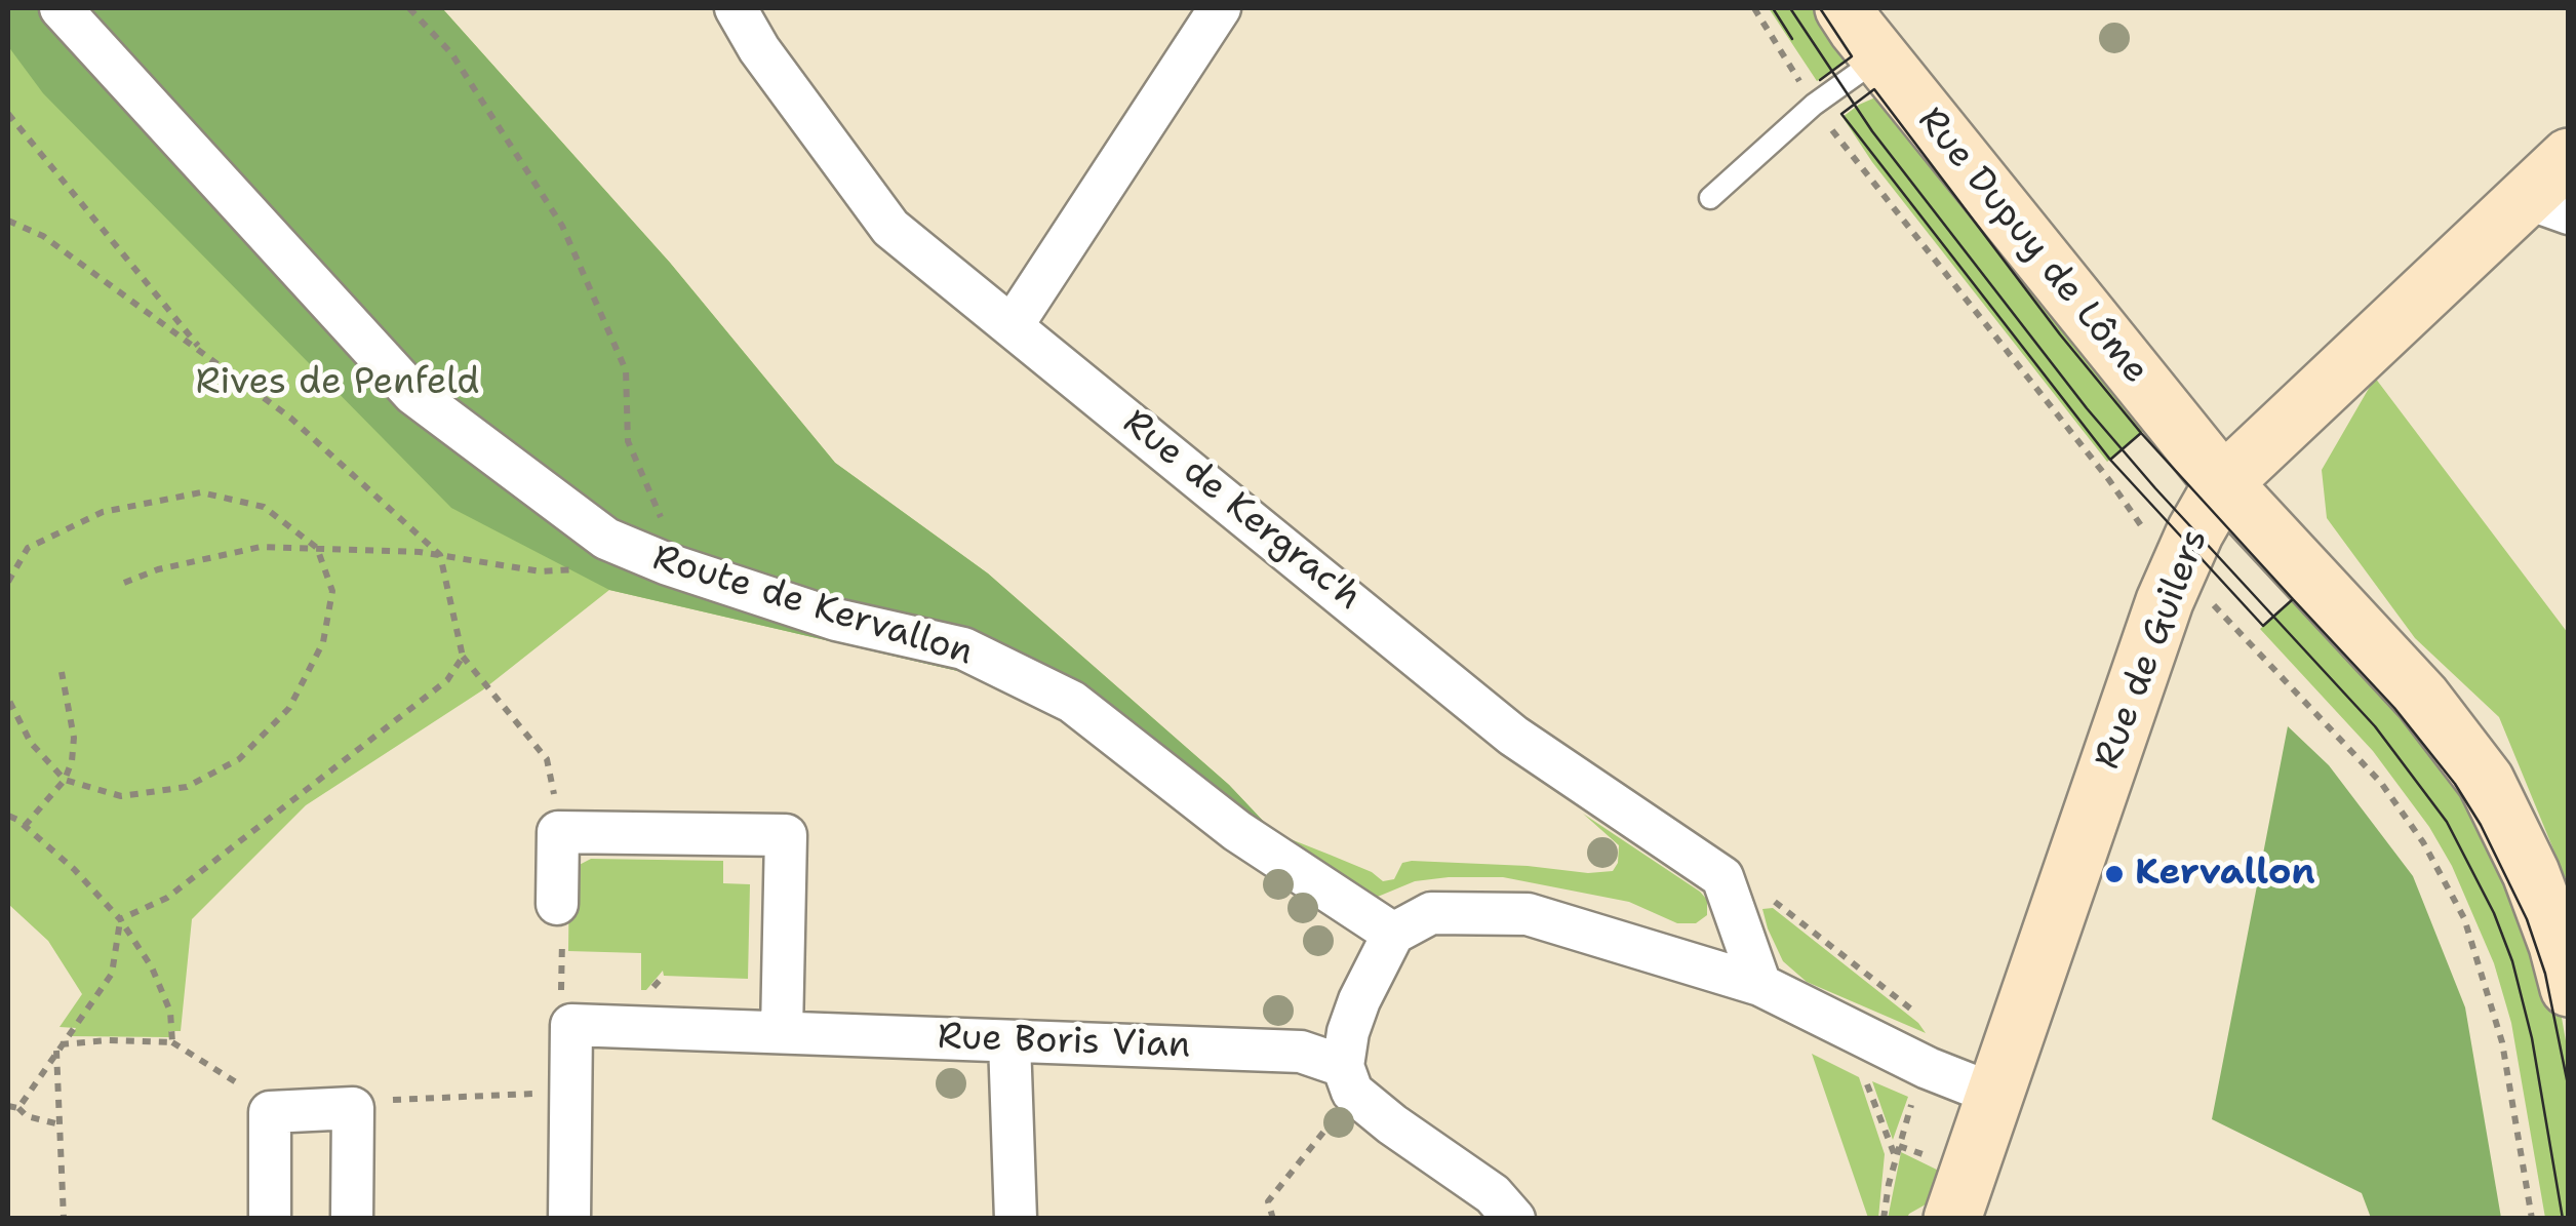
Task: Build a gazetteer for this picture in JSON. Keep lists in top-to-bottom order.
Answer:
{
  "streets": {
    "street": [
      "Rue Dupuy de Lôme",
      "Rue de Kergrac'h",
      "Route de Kervallon",
      "Rue de Guilers",
      "Rue Boris Vian"
    ]
  },
  "crossings": [
    ["Rue Dupuy de Lôme", "Rue de Guilers"]
  ],
  "parks": ["Rives de Penfeld"],
  "places": ["Kervallon"]
}
